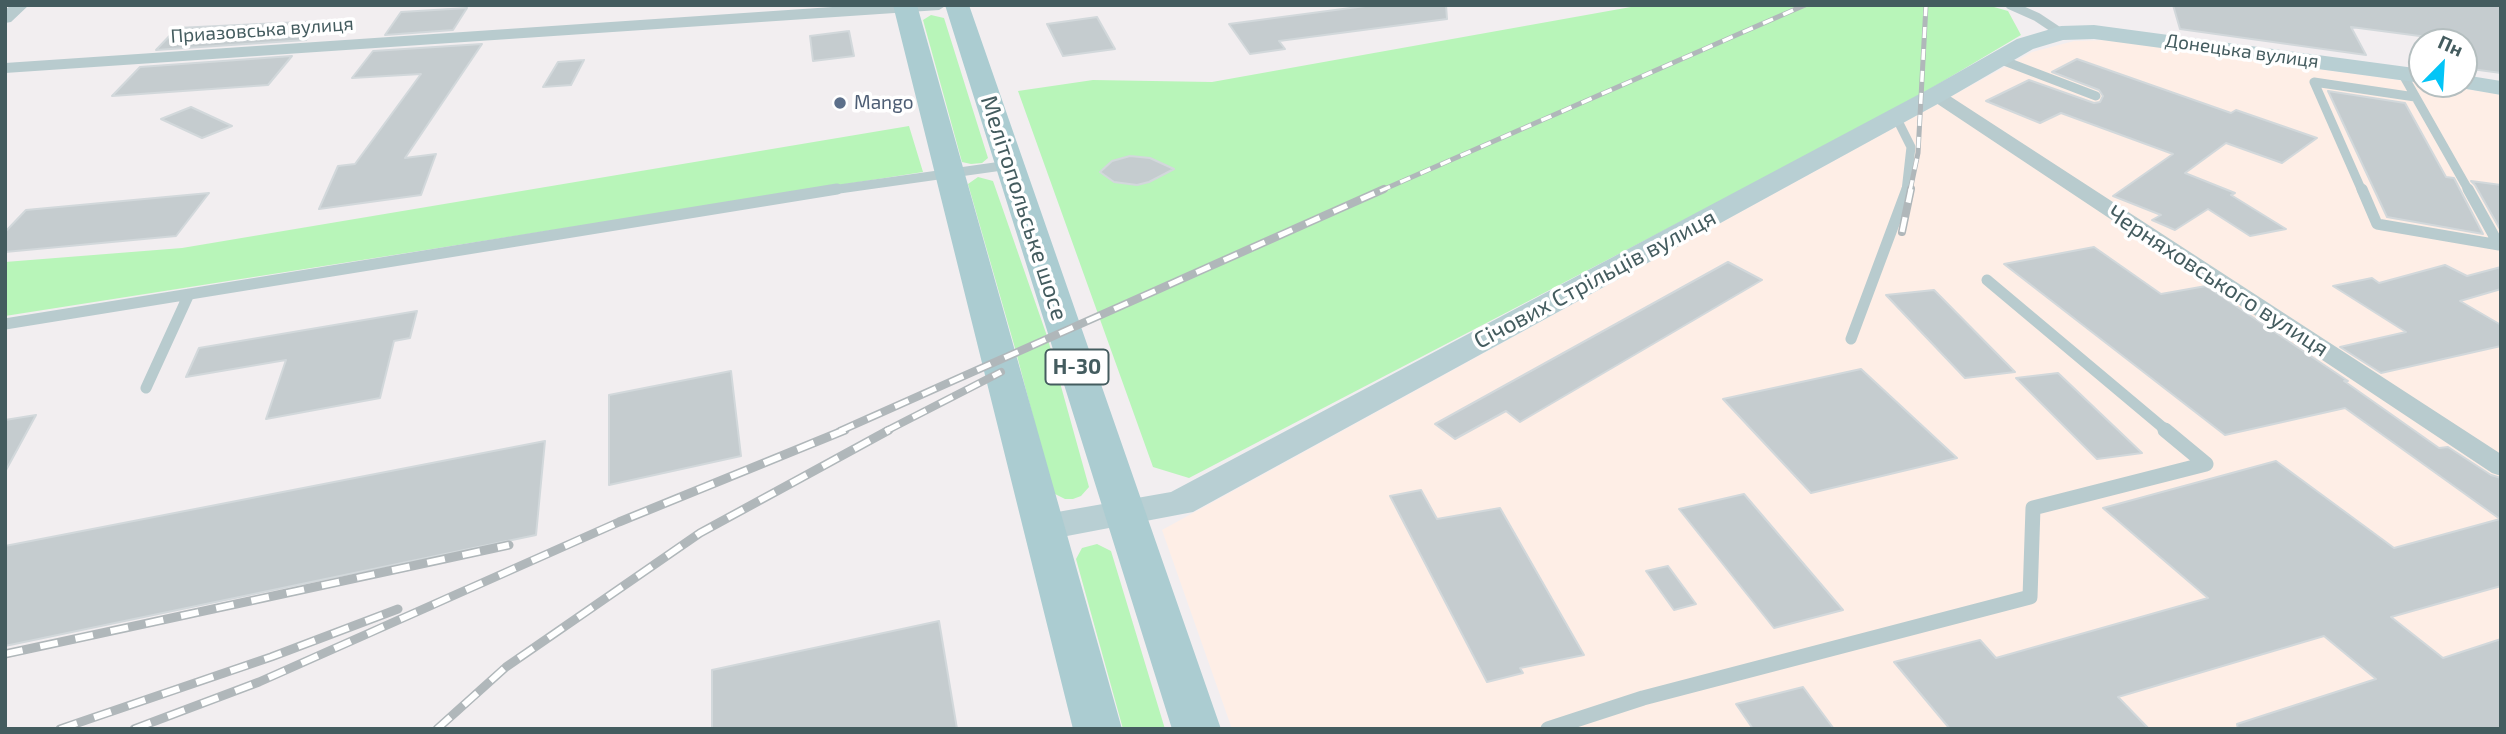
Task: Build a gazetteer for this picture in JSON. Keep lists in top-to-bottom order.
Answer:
{
  "streets": {
    "main road": ["Мелітопольське шосе", "Н-30"],
    "street": [
      "Приазовська вулиця",
      "Донецька вулиця",
      "Січових Стрільців вулиця",
      "Черняховського вулиця"
    ]
  },
  "crossings": [
    ["Донецька вулиця", "Січових Стрільців вулиця"],
    ["Мелітопольське шосе", "Січових Стрільців вулиця"],
    ["Січових Стрільців вулиця", "Черняховського вулиця"]
  ],
  "places": ["Mango"],
  "north": "top right"
}
